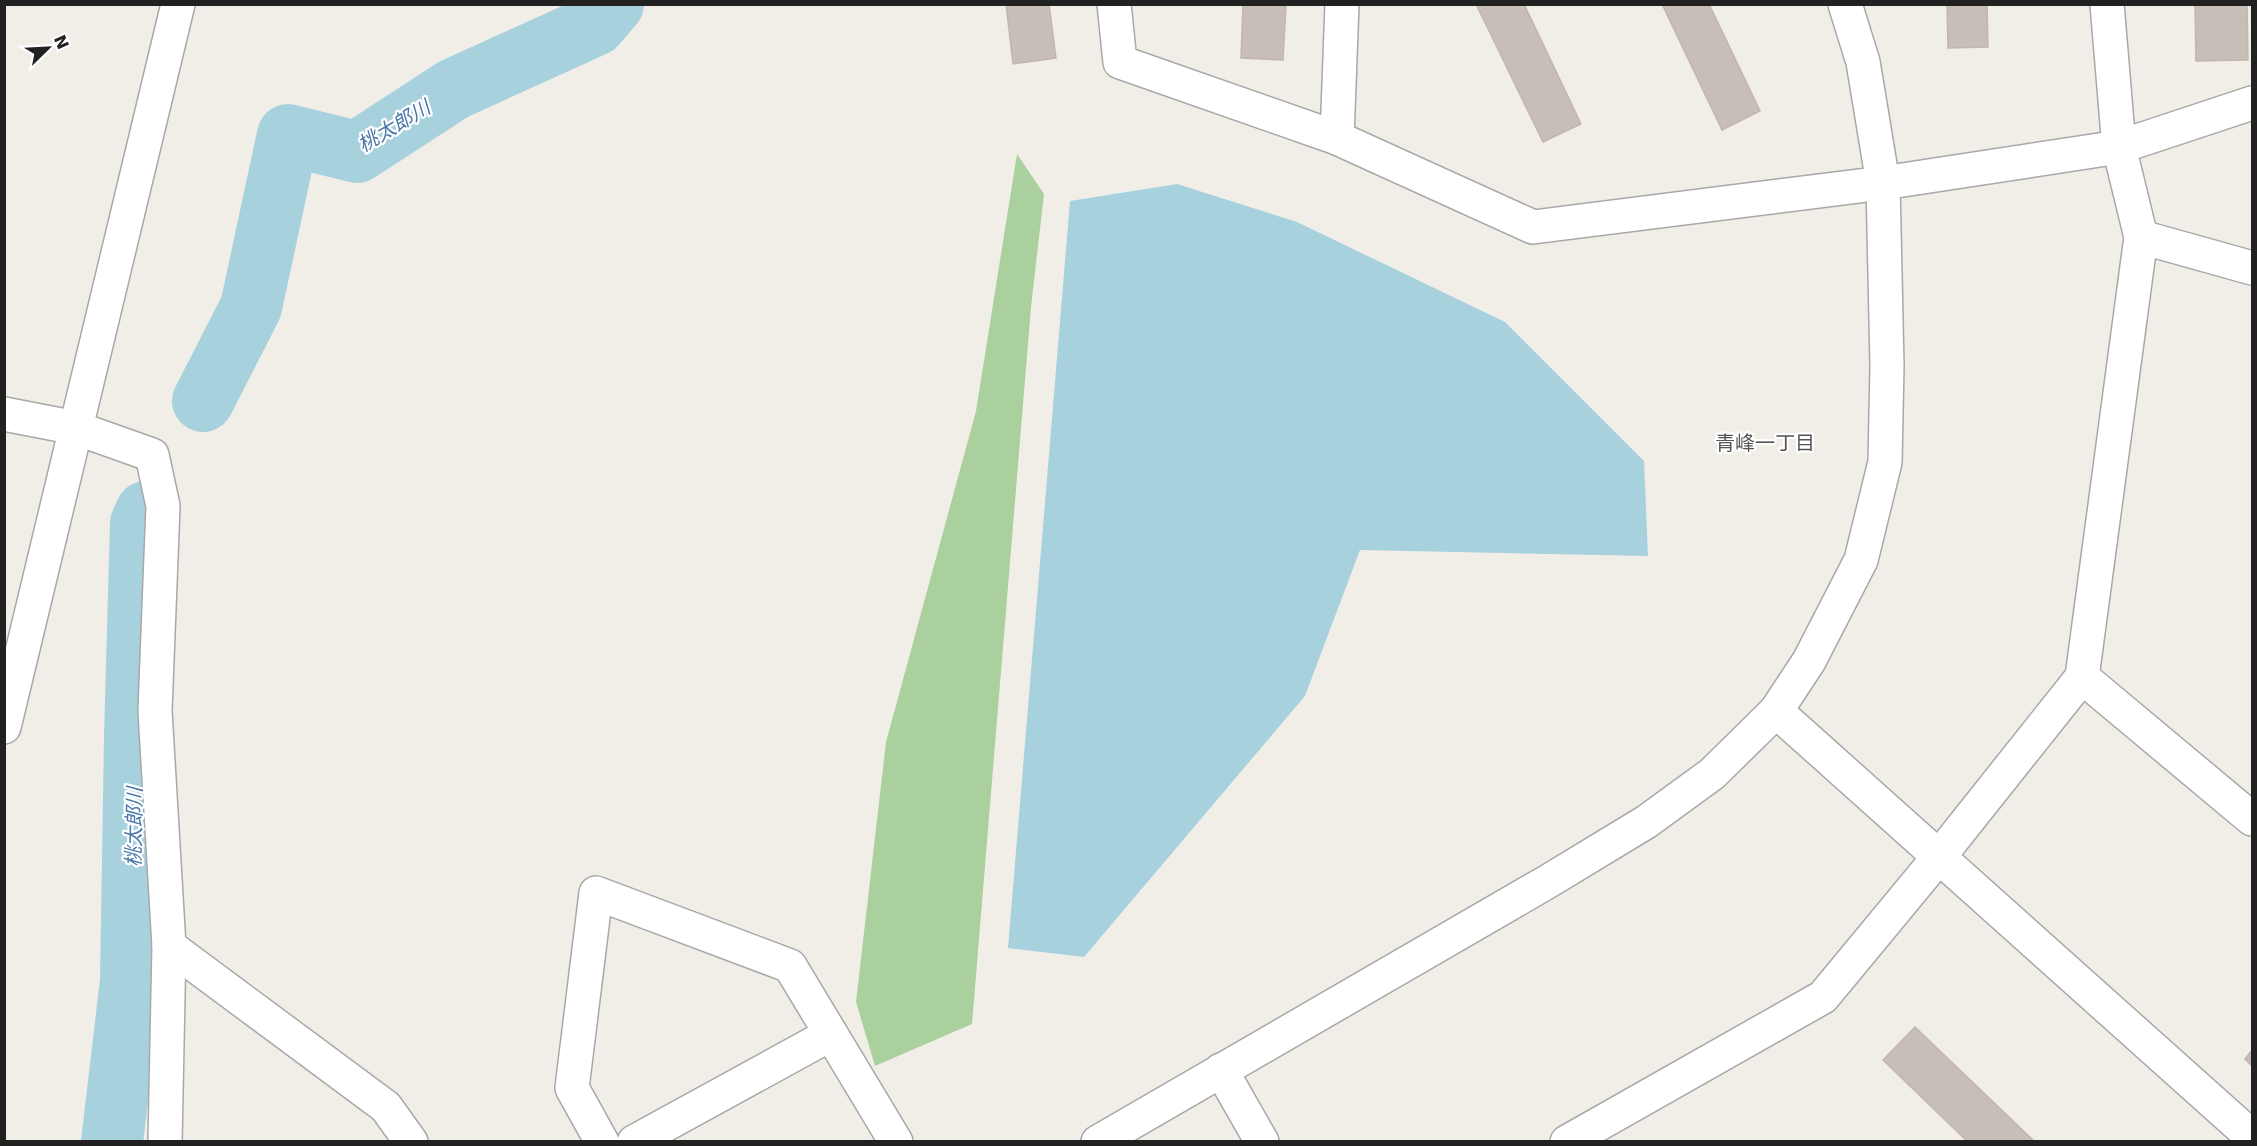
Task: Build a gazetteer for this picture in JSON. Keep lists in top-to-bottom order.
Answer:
{
  "districts": ["青峰一丁目"],
  "water": ["桃太郎川"],
  "north": "top right"
}
